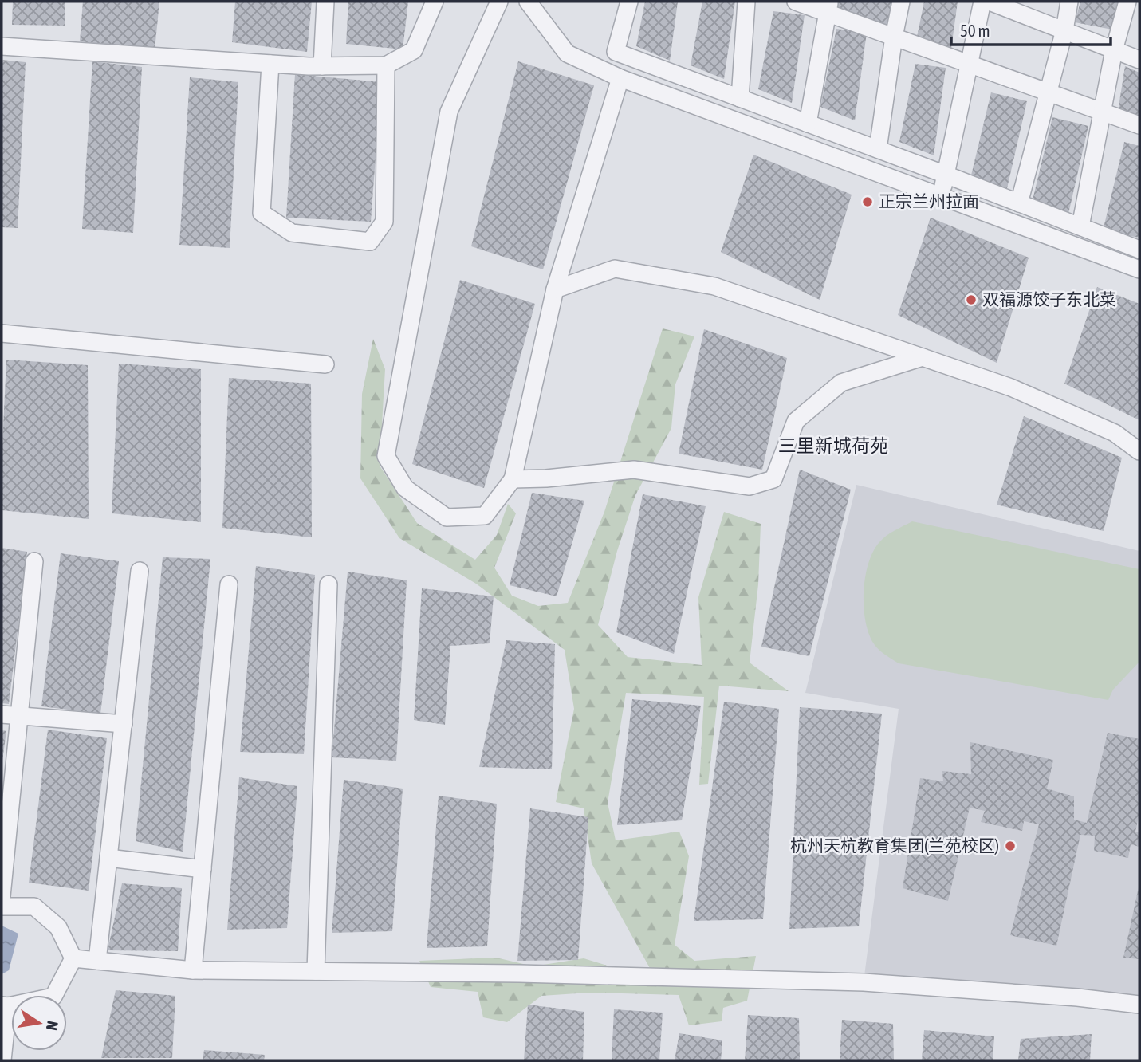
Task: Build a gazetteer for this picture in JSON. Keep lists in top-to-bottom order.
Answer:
{
  "districts": ["三里新城荷苑"],
  "places": ["正宗兰州拉面", "双福源饺子东北菜", "杭州天杭教育集团(兰苑校区)"],
  "scale_bar": "50 m",
  "north": "right"
}
